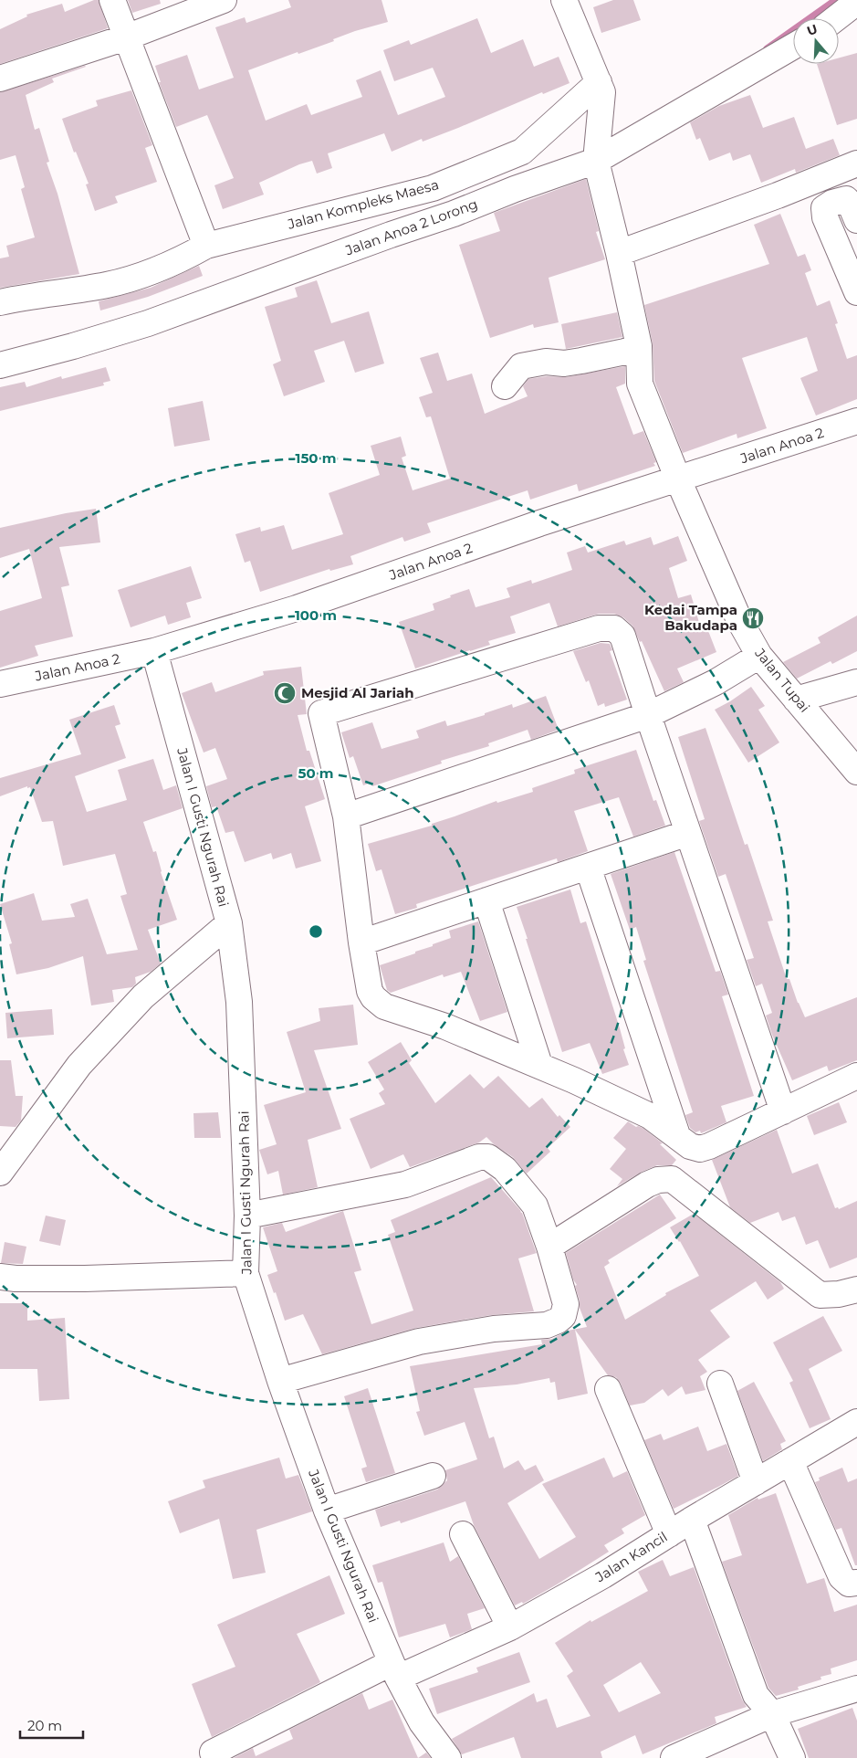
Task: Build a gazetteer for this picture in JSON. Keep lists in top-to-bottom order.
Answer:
{
  "streets": {
    "street": [
      "Jalan Kompleks Maesa",
      "Jalan Anoa 2 Lorong",
      "Jalan Anoa 2",
      "Jalan Tupai",
      "Jalan I Gusti Ngurah Rai",
      "Jalan Kancil"
    ]
  },
  "crossings": [
    ["Jalan Kompleks Maesa", "Jalan Tupai"],
    ["Jalan Anoa 2 Lorong", "Jalan Tupai"],
    ["Jalan Anoa 2", "Jalan Tupai"],
    ["Jalan Anoa 2", "Jalan I Gusti Ngurah Rai"],
    ["Jalan I Gusti Ngurah Rai", "Jalan Kancil"]
  ],
  "places": {
    "restaurant": ["Kedai Tampa Bakudapa"],
    "mosque": ["Mesjid Al Jariah"]
  },
  "scale_bar": "20 m",
  "north": "top",
  "rings": ["150 m", "100 m", "50 m"]
}
